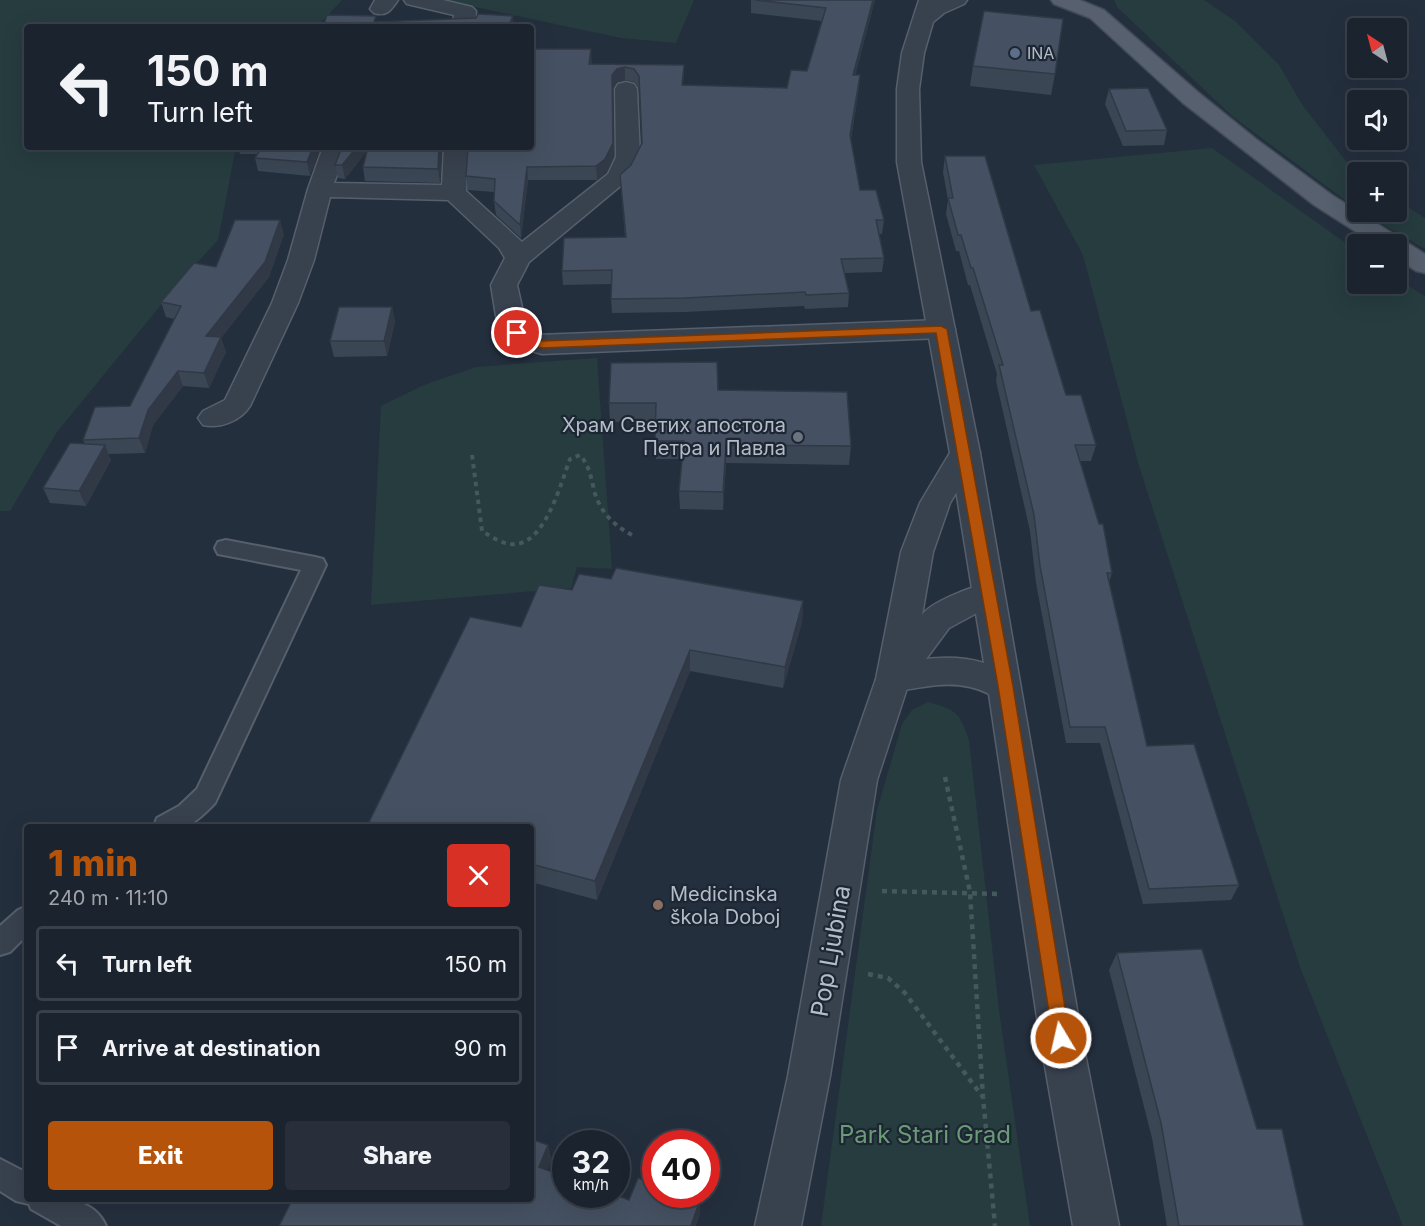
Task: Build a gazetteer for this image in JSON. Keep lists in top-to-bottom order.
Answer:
{
  "streets": {
    "street": ["Pop Ljubina"]
  },
  "parks": ["Park Stari Grad"],
  "places": ["INA", "Храм Светих апостола Петра и Павла", "Medicinska škola Doboj"],
  "north": "top left",
  "page": {
    "map_buttons": ["+", "−"],
    "turn": ["150 m", "Turn left"],
    "heading": ["1 min", "240 m · 11:10"],
    "list": [
      {
        "name": "Turn left",
        "value": "150 m"
      },
      {
        "name": "Arrive at destination",
        "value": "90 m"
      }
    ],
    "buttons": ["Exit", "Share"],
    "speed": "32 km/h",
    "limit": "40"
  }
}
